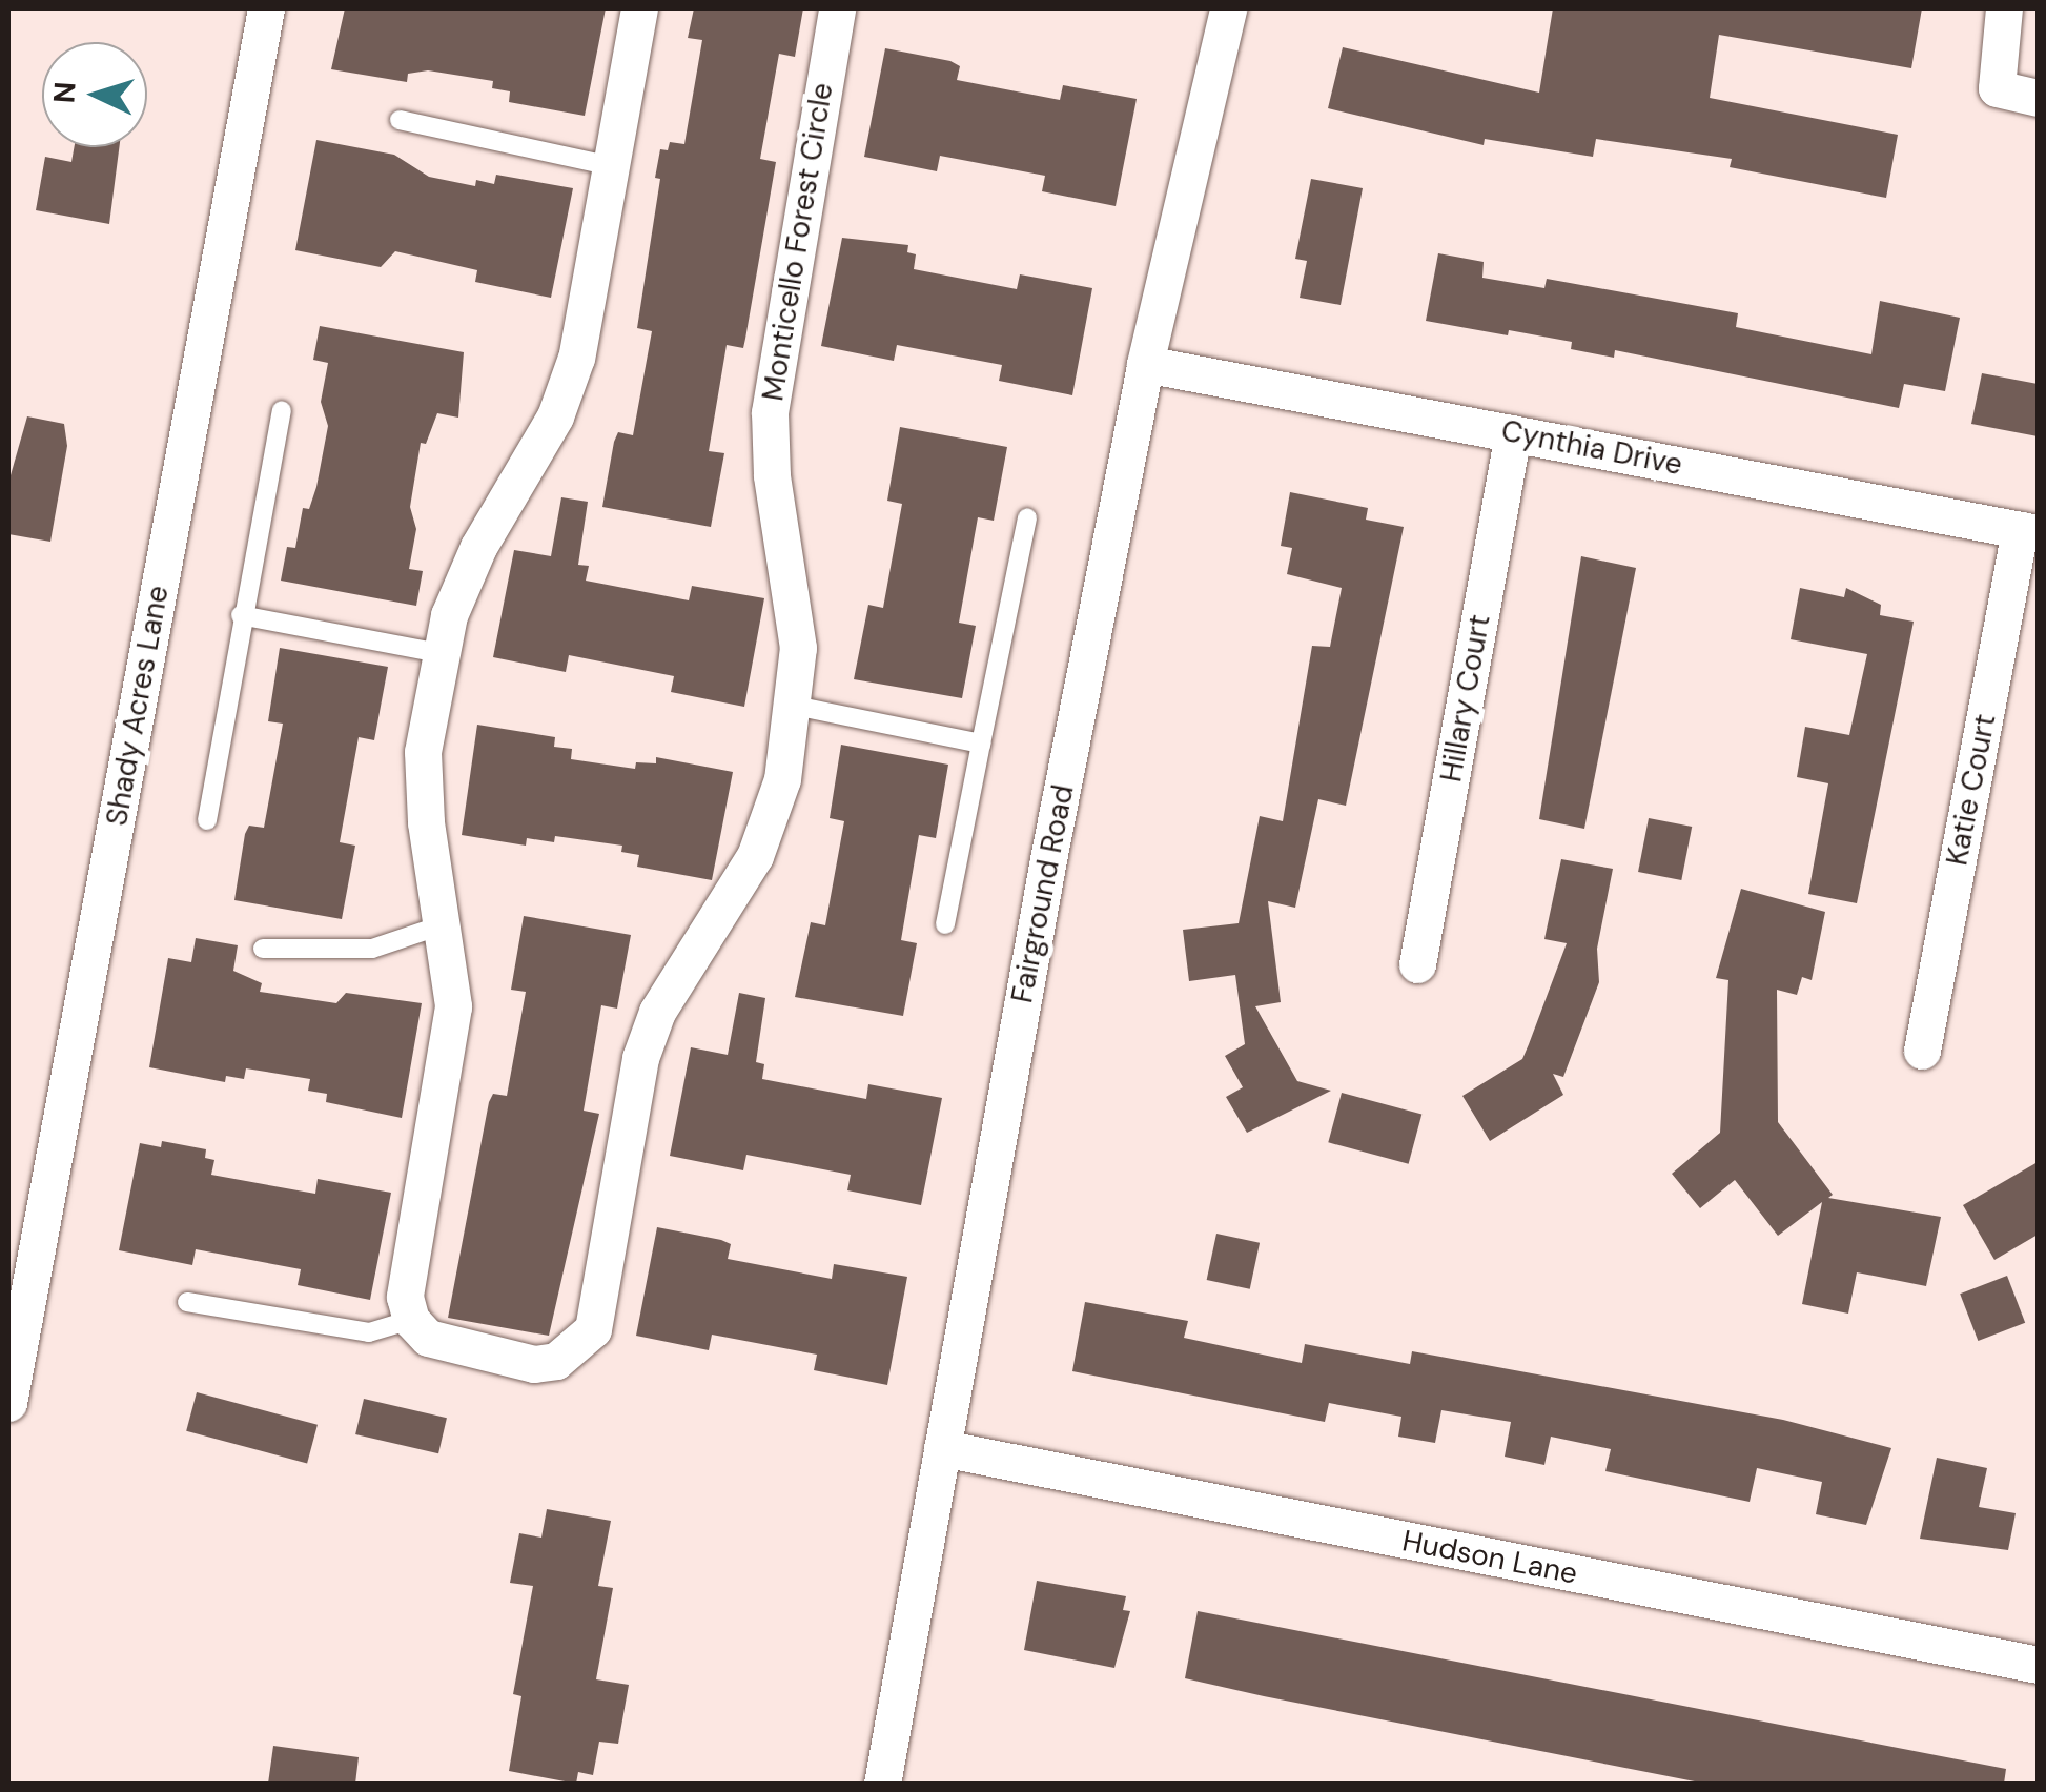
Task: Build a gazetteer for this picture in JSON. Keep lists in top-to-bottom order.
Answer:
{
  "streets": {
    "street": [
      "Monticello Forest Circle",
      "Cynthia Drive",
      "Hillary Court",
      "Shady Acres Lane",
      "Katie Court",
      "Fairground Road",
      "Hudson Lane"
    ]
  },
  "crossings": [
    ["Cynthia Drive", "Hillary Court"],
    ["Cynthia Drive", "Katie Court"],
    ["Cynthia Drive", "Fairground Road"],
    ["Fairground Road", "Hudson Lane"]
  ],
  "north": "left"
}
